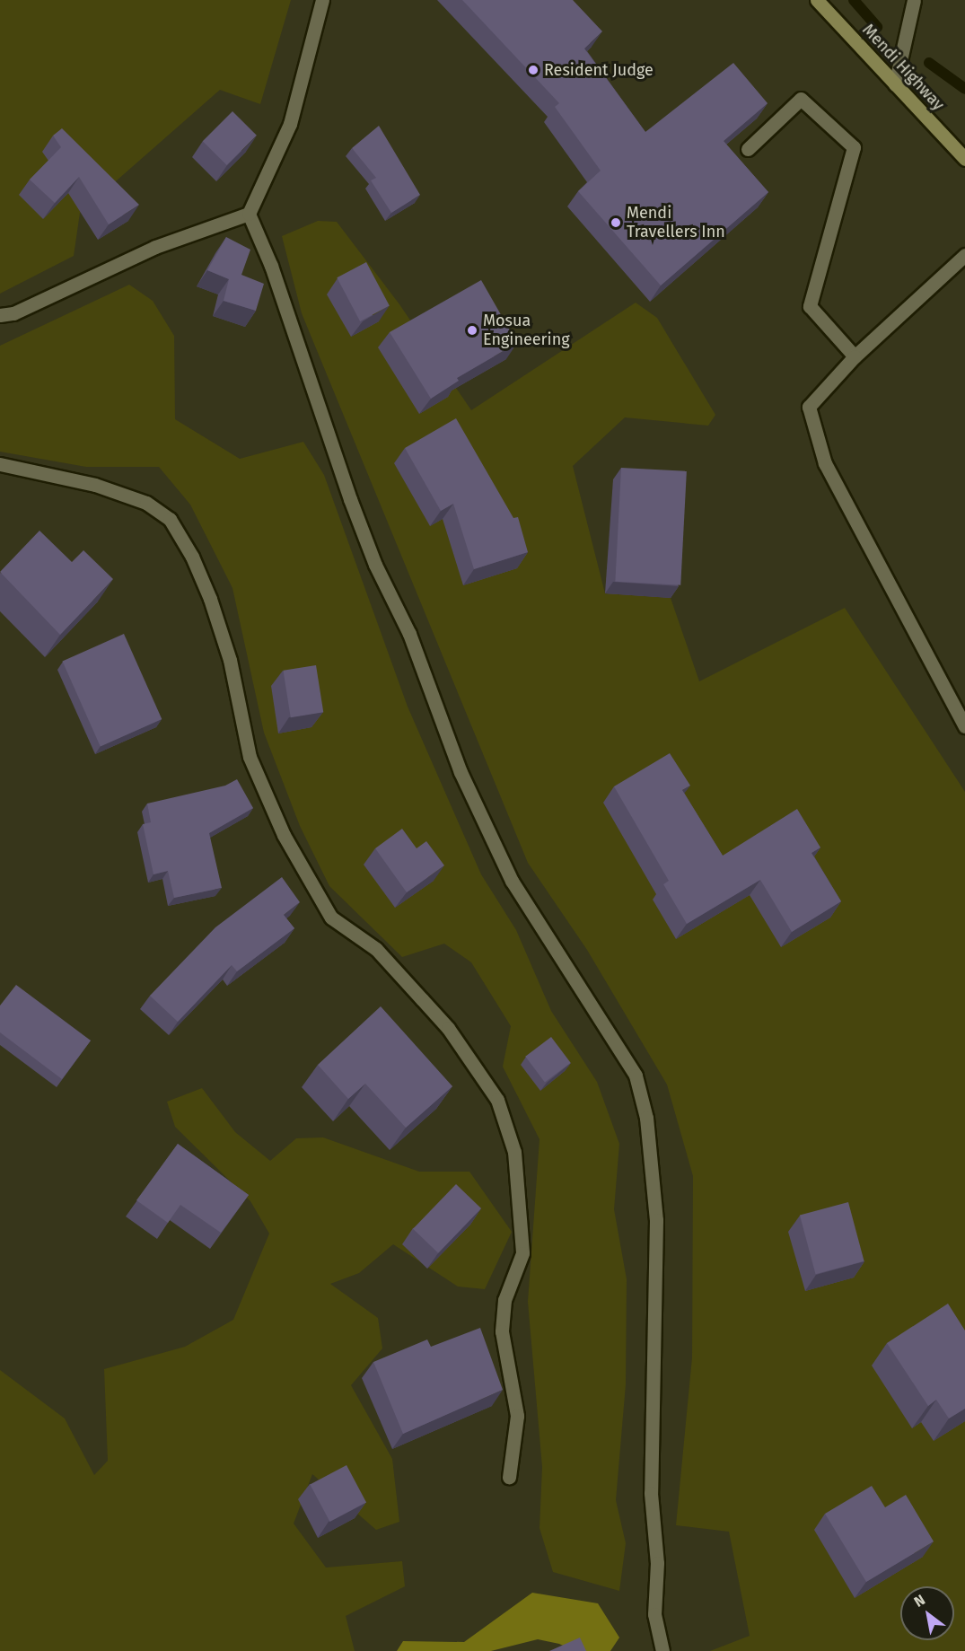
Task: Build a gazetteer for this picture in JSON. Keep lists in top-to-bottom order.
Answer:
{
  "streets": {
    "main road": ["Mendi Highway"]
  },
  "places": ["Resident Judge", "Mendi Travellers Inn", "Mosua Engineering"],
  "north": "top left"
}
